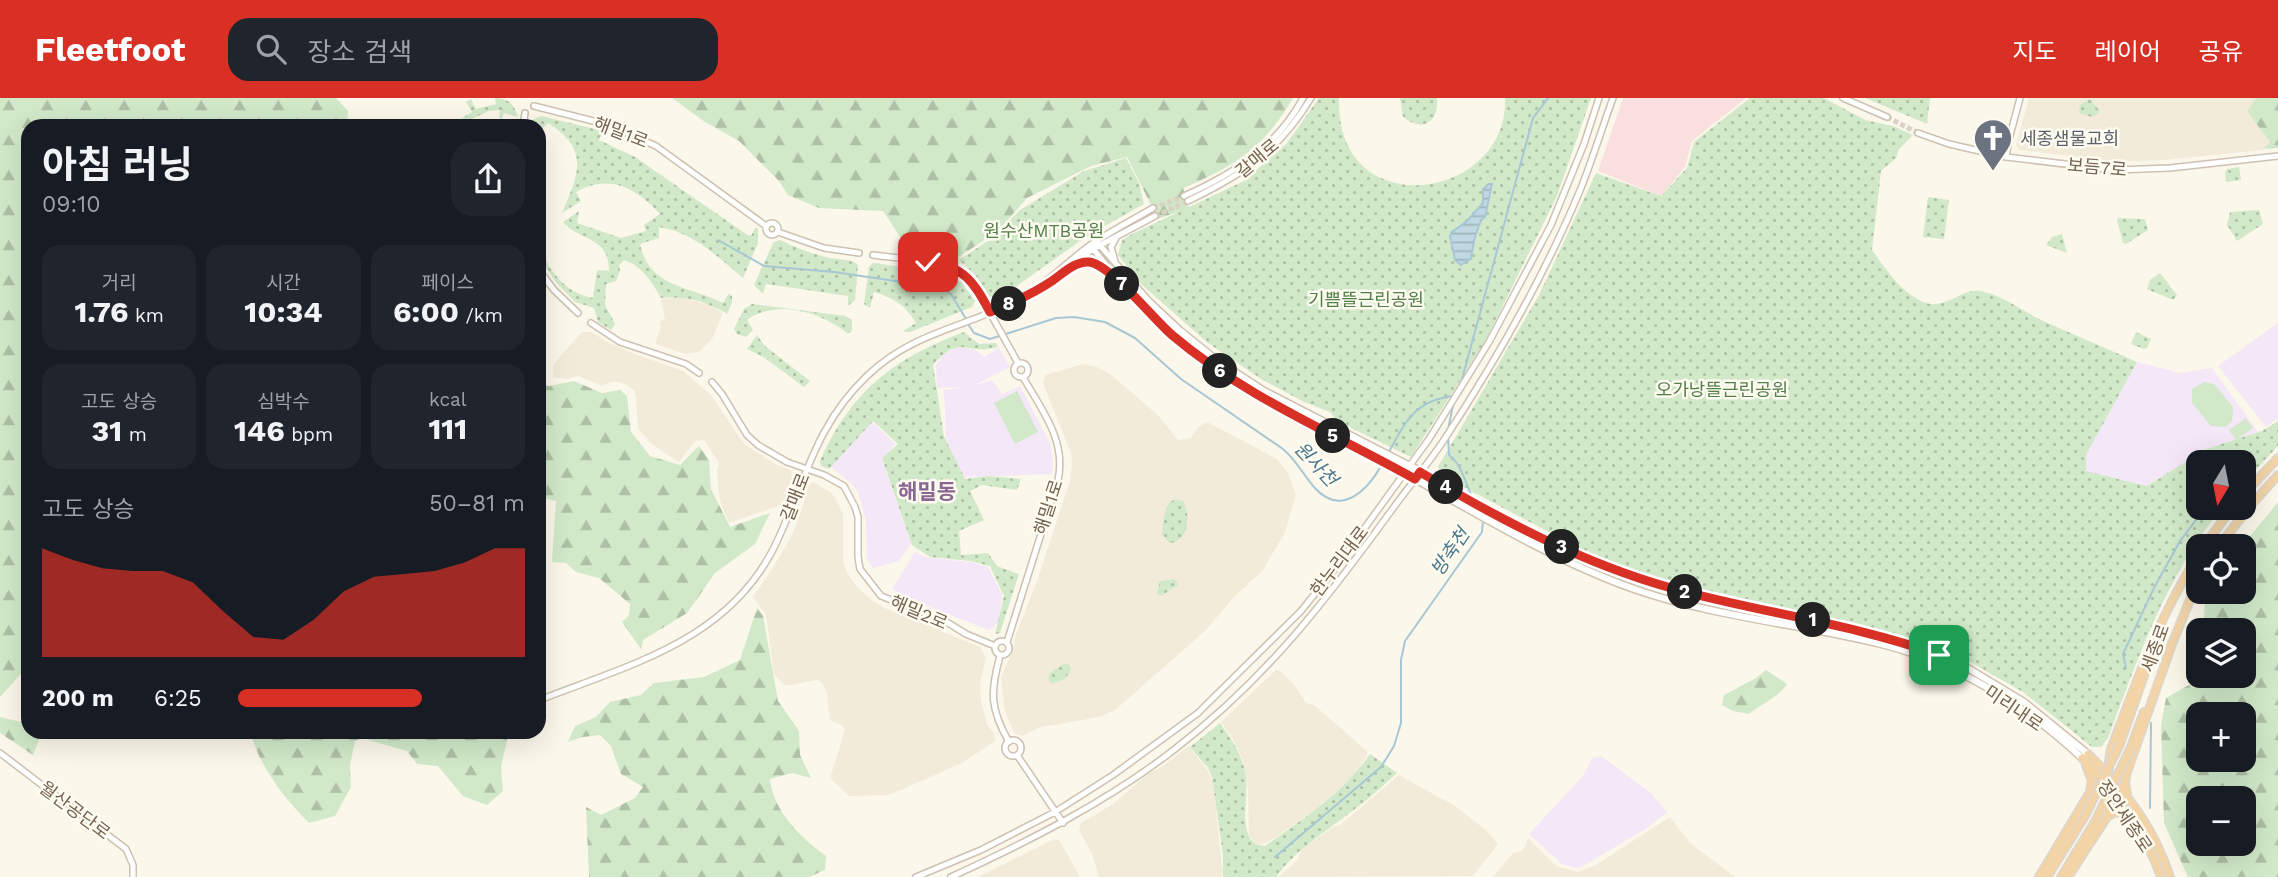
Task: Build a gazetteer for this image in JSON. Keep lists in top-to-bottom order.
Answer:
{
  "streets": {
    "highway": ["세종로", "정안세종로"],
    "main road": ["미리내로"],
    "street": [
      "해밀1로",
      "갈매로",
      "보듬7로",
      "한누리대로",
      "해밀2로",
      "월산공단로"
    ]
  },
  "crossings": [
    ["해밀1로", "해밀2로"],
    ["갈매로", "해밀2로"],
    ["갈매로", "미리내로"],
    ["한누리대로", "미리내로"],
    ["미리내로", "정안세종로"]
  ],
  "districts": ["해밀동"],
  "water": ["원사천", "방축천"],
  "parks": ["원수산MTB공원", "기쁨뜰근린공원", "오가낭뜰근린공원"],
  "places": {
    "church": ["세종샘물교회"]
  },
  "north": "bottom",
  "page": {
    "header": "Fleetfoot",
    "search": "장소 검색",
    "nav": ["지도", "레이어", "공유"],
    "heading": ["아침 러닝", "09:10"],
    "stats": [
      ["거리", "1.76 km"],
      ["시간", "10:34"],
      ["페이스", "6:00 /km"],
      ["고도 상승", "31 m"],
      ["심박수", "146 bpm"],
      ["kcal", "111"]
    ],
    "pins": [
      "7",
      "8",
      "6",
      "5",
      "4",
      "3",
      "2",
      "1"
    ],
    "map_buttons": ["+", "−"],
    "chart": ["고도 상승", "50–81 m"],
    "list": [
      {
        "name": "200 m",
        "note": "6:25"
      }
    ]
  }
}
